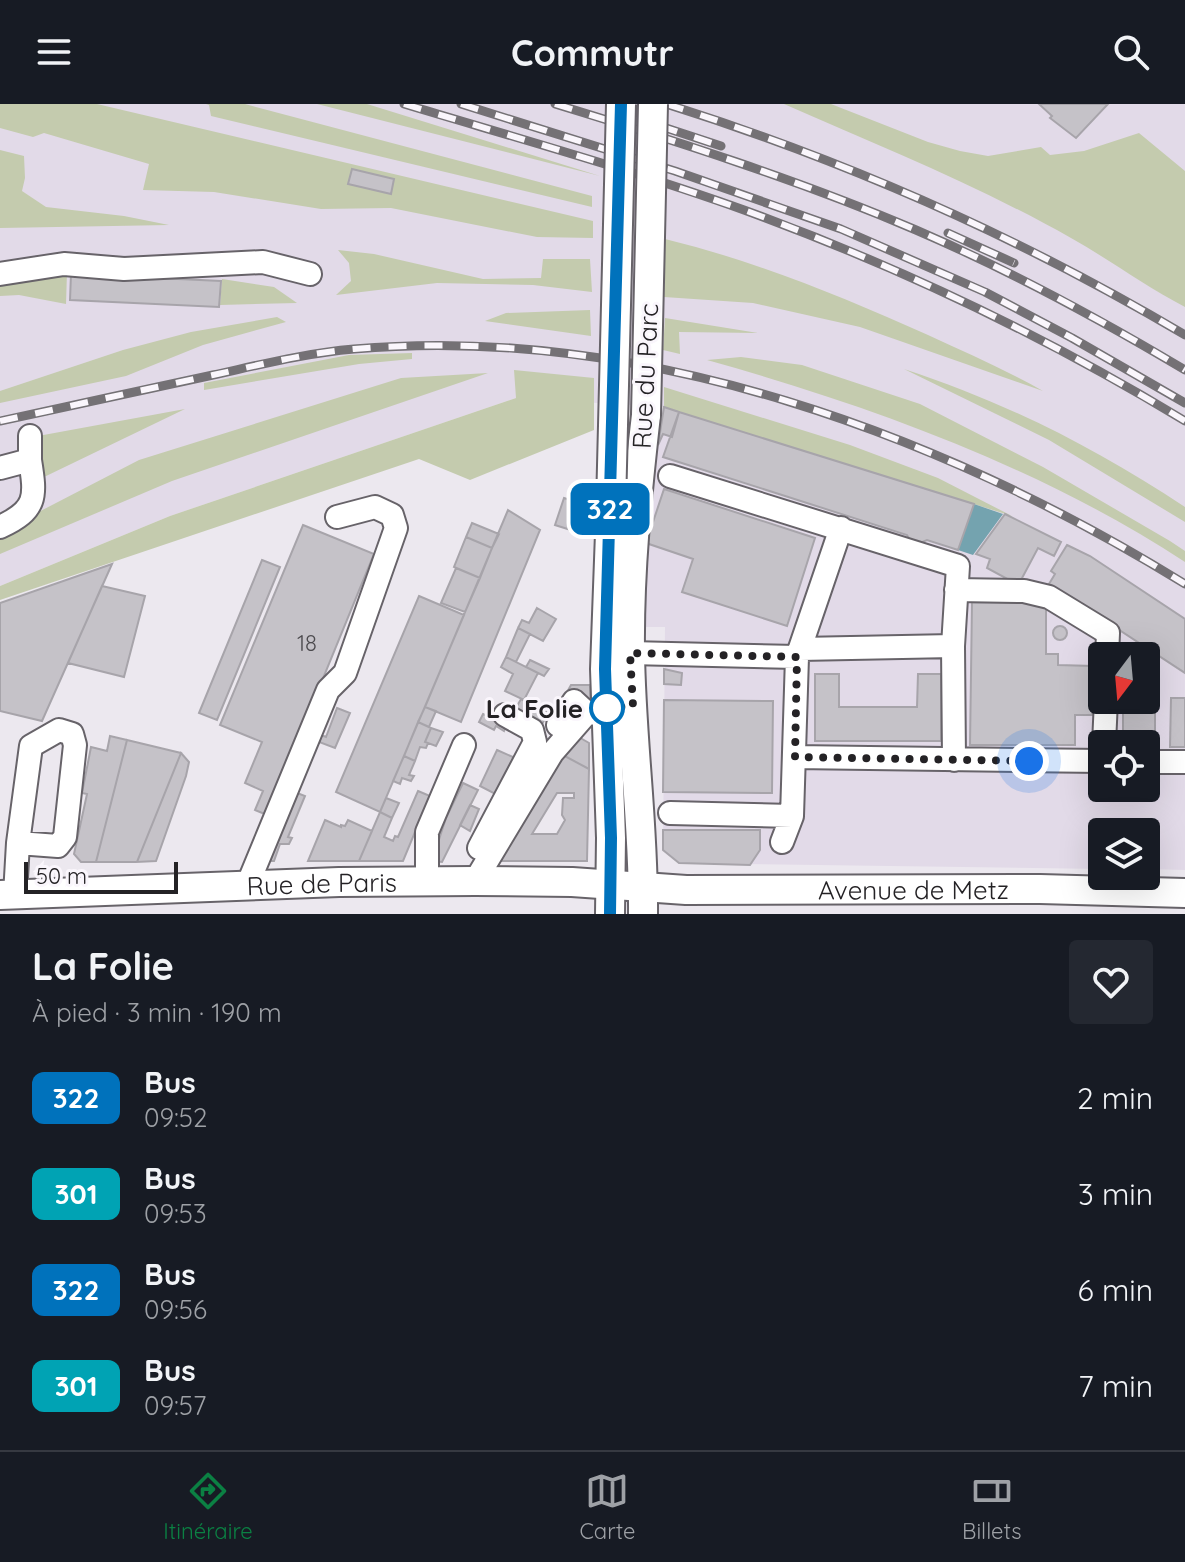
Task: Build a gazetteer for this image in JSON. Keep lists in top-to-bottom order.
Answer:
{
  "streets": {
    "main road": ["Rue du Parc", "Rue de Paris", "Avenue de Metz"]
  },
  "crossings": [
    ["Rue du Parc", "Rue de Paris"],
    ["Rue du Parc", "Avenue de Metz"],
    ["Rue de Paris", "Avenue de Metz"]
  ],
  "places": ["La Folie"],
  "lines": ["bus line 322"],
  "house_numbers": ["18"],
  "scale_bar": "50 m",
  "north": "bottom",
  "page": {
    "header": "Commutr",
    "on_map": "322",
    "scale": "50 m",
    "heading": ["La Folie", "À pied · 3 min · 190 m"],
    "list": [
      {
        "mark": "322",
        "name": "Bus",
        "note": "09:52",
        "value": "2 min"
      },
      {
        "mark": "301",
        "name": "Bus",
        "note": "09:53",
        "value": "3 min"
      },
      {
        "mark": "322",
        "name": "Bus",
        "note": "09:56",
        "value": "6 min"
      },
      {
        "mark": "301",
        "name": "Bus",
        "note": "09:57",
        "value": "7 min"
      }
    ],
    "tabs": ["Itinéraire", "Carte", "Billets"]
  }
}
